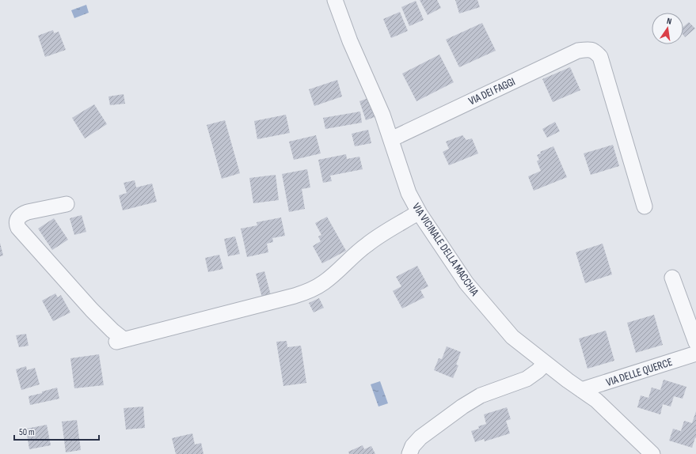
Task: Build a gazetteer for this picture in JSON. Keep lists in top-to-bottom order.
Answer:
{
  "streets": {
    "street": ["VIA DEI FAGGI", "VIA VICINALE DELLA MACCHIA", "VIA DELLE QUERCE"]
  },
  "crossings": [
    ["VIA DEI FAGGI", "VIA VICINALE DELLA MACCHIA"],
    ["VIA VICINALE DELLA MACCHIA", "VIA DELLE QUERCE"]
  ],
  "scale_bar": "50 m",
  "north": "top"
}
